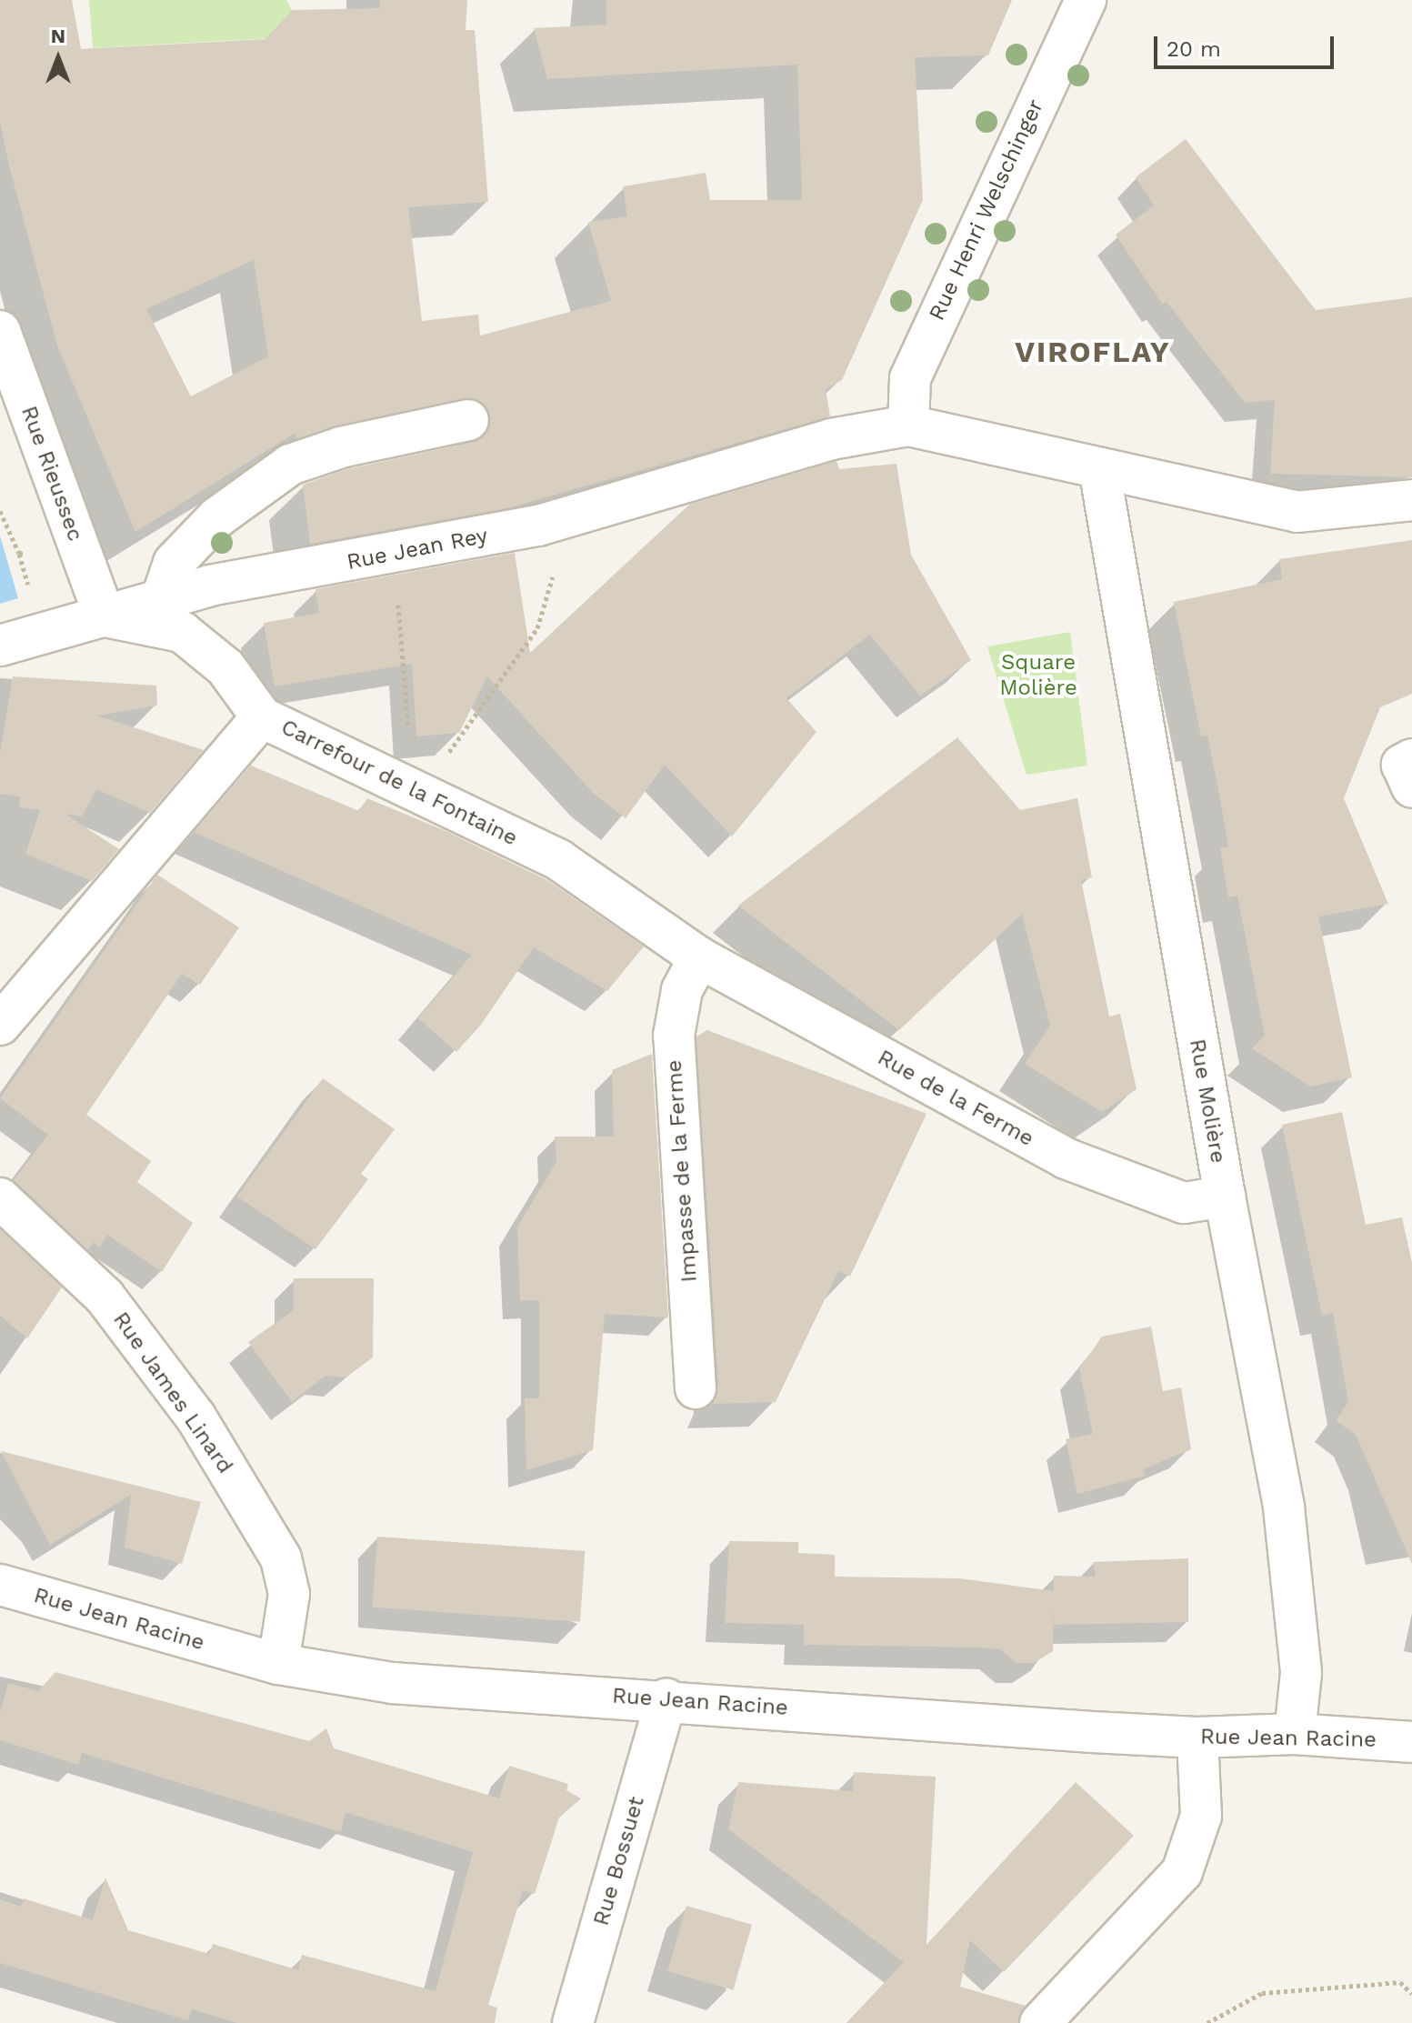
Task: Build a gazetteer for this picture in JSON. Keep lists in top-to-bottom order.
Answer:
{
  "streets": {
    "street": [
      "Rue Henri Welschinger",
      "Rue Rieussec",
      "Rue Jean Rey",
      "Carrefour de la Fontaine",
      "Rue de la Ferme",
      "Rue Molière",
      "Impasse de la Ferme",
      "Rue James Linard",
      "Rue Jean Racine",
      "Rue Bossuet"
    ]
  },
  "crossings": [
    ["Rue Henri Welschinger", "Rue Jean Rey"],
    ["Rue Rieussec", "Rue Jean Rey"],
    ["Rue Rieussec", "Carrefour de la Fontaine"],
    ["Rue Jean Rey", "Carrefour de la Fontaine"],
    ["Carrefour de la Fontaine", "Rue de la Ferme"],
    ["Carrefour de la Fontaine", "Impasse de la Ferme"],
    ["Rue de la Ferme", "Rue Molière"],
    ["Rue de la Ferme", "Impasse de la Ferme"],
    ["Rue Molière", "Rue Jean Racine"],
    ["Rue James Linard", "Rue Jean Racine"],
    ["Rue Jean Racine", "Rue Bossuet"]
  ],
  "districts": ["VIROFLAY"],
  "parks": ["Square Molière"],
  "scale_bar": "20 m",
  "north": "top"
}
